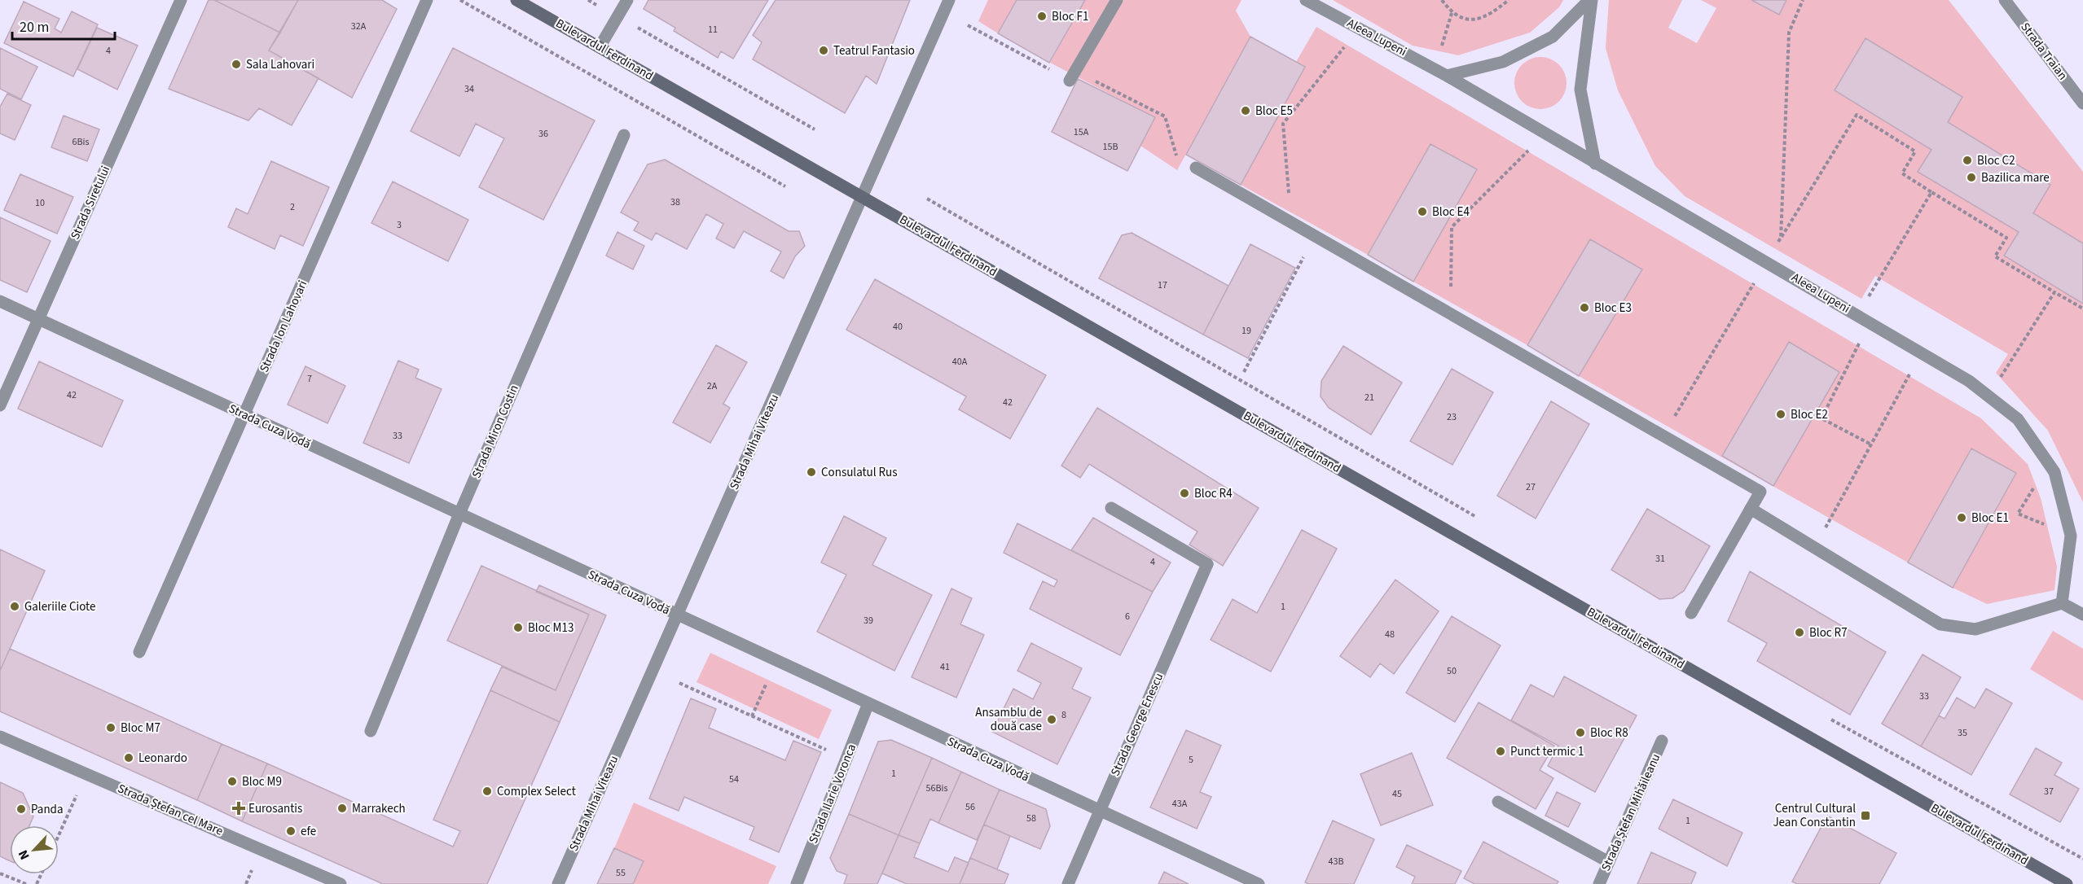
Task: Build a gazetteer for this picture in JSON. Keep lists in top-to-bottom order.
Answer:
{
  "streets": {
    "main road": ["Bulevardul Ferdinand"],
    "street": [
      "Aleea Lupeni",
      "Strada Traian",
      "Strada Siretului",
      "Strada Ion Lahovari",
      "Strada Cuza Vodă",
      "Strada Miron Costin",
      "Strada Mihai Viteazu",
      "Strada George Enescu",
      "Strada Ilarie Voronca",
      "Strada Ștefan cel Mare",
      "Strada Ștefan Mihăileanu"
    ]
  },
  "crossings": [
    ["Bulevardul Ferdinand", "Strada Mihai Viteazu"],
    ["Strada Siretului", "Strada Cuza Vodă"],
    ["Strada Ion Lahovari", "Strada Cuza Vodă"],
    ["Strada Cuza Vodă", "Strada Miron Costin"],
    ["Strada Cuza Vodă", "Strada Mihai Viteazu"],
    ["Strada Cuza Vodă", "Strada George Enescu"],
    ["Strada Cuza Vodă", "Strada Ilarie Voronca"]
  ],
  "places": {
    "other": [
      "Bloc F1",
      "Teatrul Fantasio",
      "Sala Lahovari",
      "Bloc E5",
      "Bloc C2",
      "Bazilica mare",
      "Bloc E4",
      "Bloc E3",
      "Bloc E2",
      "Consulatul Rus",
      "Bloc R4",
      "Bloc E1",
      "Galeriile Ciote",
      "Bloc M13",
      "Bloc R7",
      "Ansamblu de două case",
      "Bloc M7",
      "Bloc R8",
      "Punct termic 1",
      "Leonardo",
      "Bloc M9",
      "Complex Select",
      "Marrakech",
      "Panda",
      "efe"
    ],
    "health": ["Eurosantis"],
    "transit": ["Centrul Cultural Jean Constantin"]
  },
  "house_numbers": [
    "32A",
    "11",
    "4",
    "34",
    "15A",
    "36",
    "6Bis",
    "15B",
    "38",
    "10",
    "2",
    "3",
    "17",
    "40",
    "19",
    "40A",
    "7",
    "2A",
    "42",
    "21",
    "42",
    "23",
    "33",
    "27",
    "31",
    "4",
    "1",
    "6",
    "39",
    "48",
    "41",
    "50",
    "33",
    "8",
    "35",
    "5",
    "1",
    "54",
    "56Bis",
    "37",
    "45",
    "43A",
    "56",
    "58",
    "1",
    "43B",
    "55"
  ],
  "scale_bar": "20 m",
  "north": "bottom left"
}
